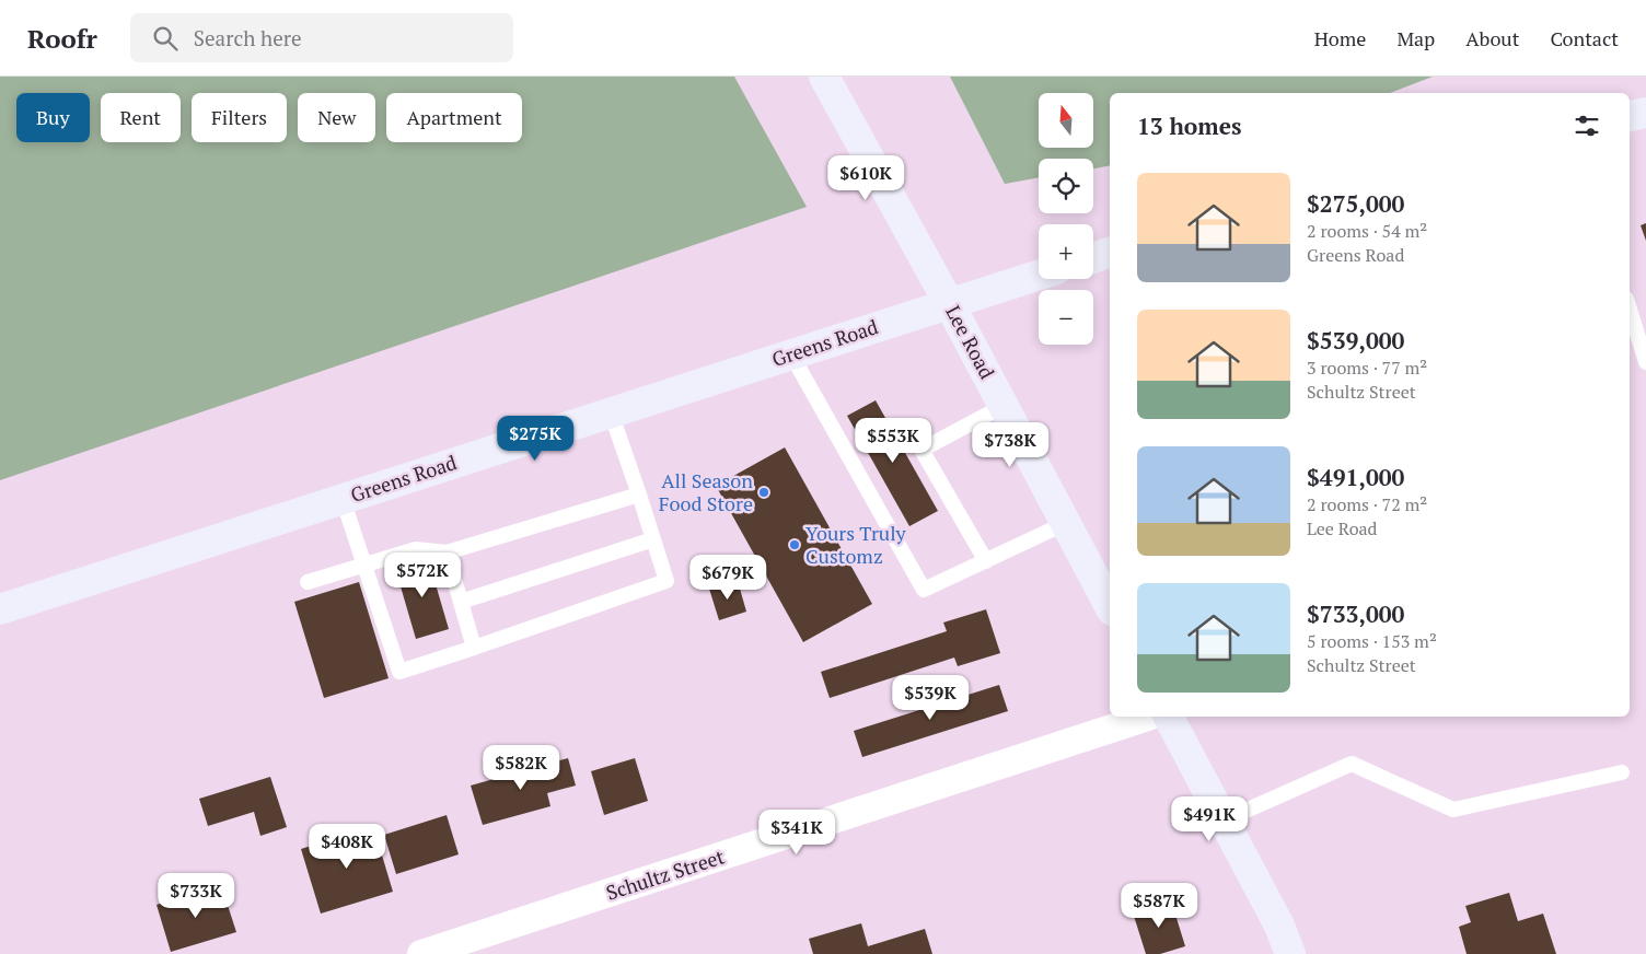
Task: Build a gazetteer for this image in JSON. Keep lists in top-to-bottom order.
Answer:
{
  "streets": {
    "main road": ["Lee Road", "Greens Road"],
    "street": ["Schultz Street"]
  },
  "crossings": [
    ["Lee Road", "Greens Road"]
  ],
  "places": ["All Season Food Store", "Yours Truly Customz"],
  "north": "top",
  "page": {
    "header": "Roofr",
    "search": "Search here",
    "nav": [
      "Home",
      "Map",
      "About",
      "Contact"
    ],
    "map_buttons": ["+", "−"],
    "chip": [
      "Buy",
      "Rent",
      "Filters",
      "New",
      "Apartment"
    ],
    "heading": "13 homes",
    "price": [
      "$610K",
      "$275K",
      "$553K",
      "$738K",
      "$572K",
      "$679K",
      "$539K",
      "$582K",
      "$491K",
      "$341K",
      "$408K",
      "$733K",
      "$587K"
    ],
    "list": [
      {
        "name": "$275,000",
        "note": "2 rooms · 54 m² · Greens Road"
      },
      {
        "name": "$539,000",
        "note": "3 rooms · 77 m² · Schultz Street"
      },
      {
        "name": "$491,000",
        "note": "2 rooms · 72 m² · Lee Road"
      },
      {
        "name": "$733,000",
        "note": "5 rooms · 153 m² · Schultz Street"
      }
    ]
  }
}
